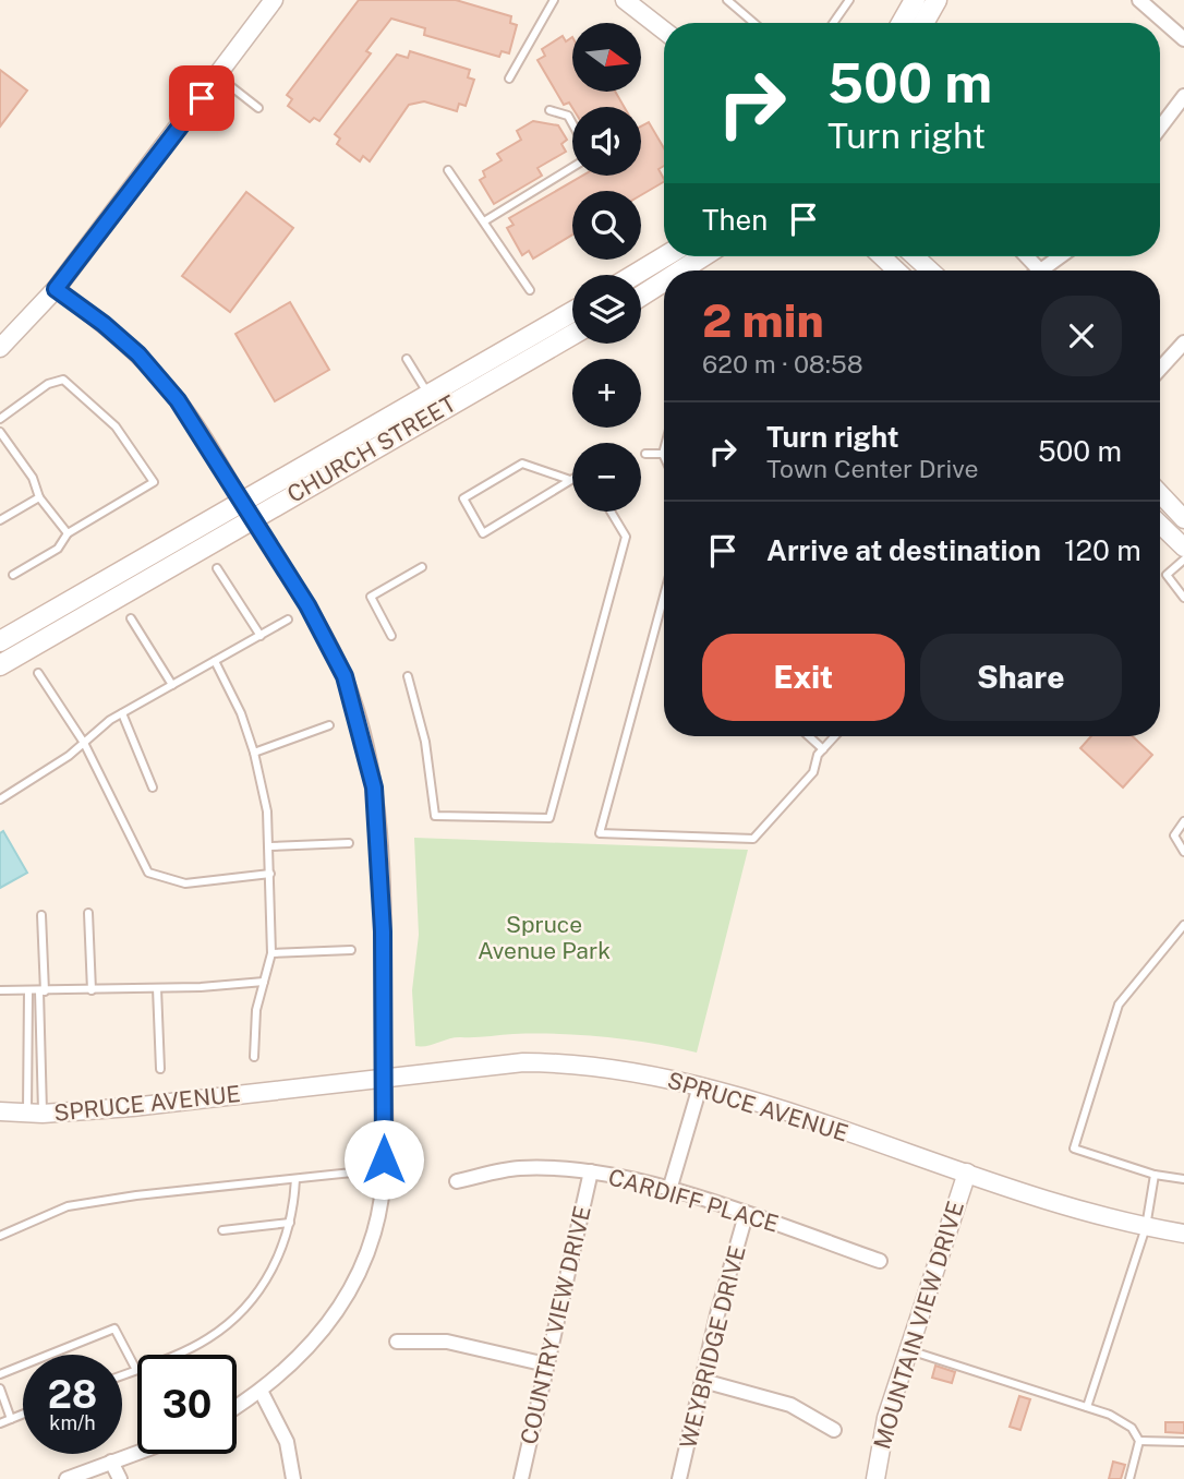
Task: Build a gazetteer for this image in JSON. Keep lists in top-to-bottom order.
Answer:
{
  "streets": {
    "main road": ["CHURCH STREET"],
    "street": [
      "SPRUCE AVENUE",
      "CARDIFF PLACE",
      "COUNTRY VIEW DRIVE",
      "MOUNTAIN VIEW DRIVE",
      "WEYBRIDGE DRIVE"
    ]
  },
  "crossings": [
    ["SPRUCE AVENUE", "MOUNTAIN VIEW DRIVE"],
    ["CARDIFF PLACE", "COUNTRY VIEW DRIVE"],
    ["CARDIFF PLACE", "WEYBRIDGE DRIVE"]
  ],
  "parks": ["Spruce Avenue Park"],
  "north": "right",
  "page": {
    "map_buttons": ["+", "−"],
    "turn": ["500 m", "Turn right"],
    "then": "Then",
    "heading": ["2 min", "620 m · 08:58"],
    "list": [
      {
        "name": "Turn right",
        "note": "Town Center Drive",
        "value": "500 m"
      },
      {
        "name": "Arrive at destination",
        "value": "120 m"
      }
    ],
    "buttons": ["Exit", "Share"],
    "speed": "28 km/h",
    "limit": "30"
  }
}
